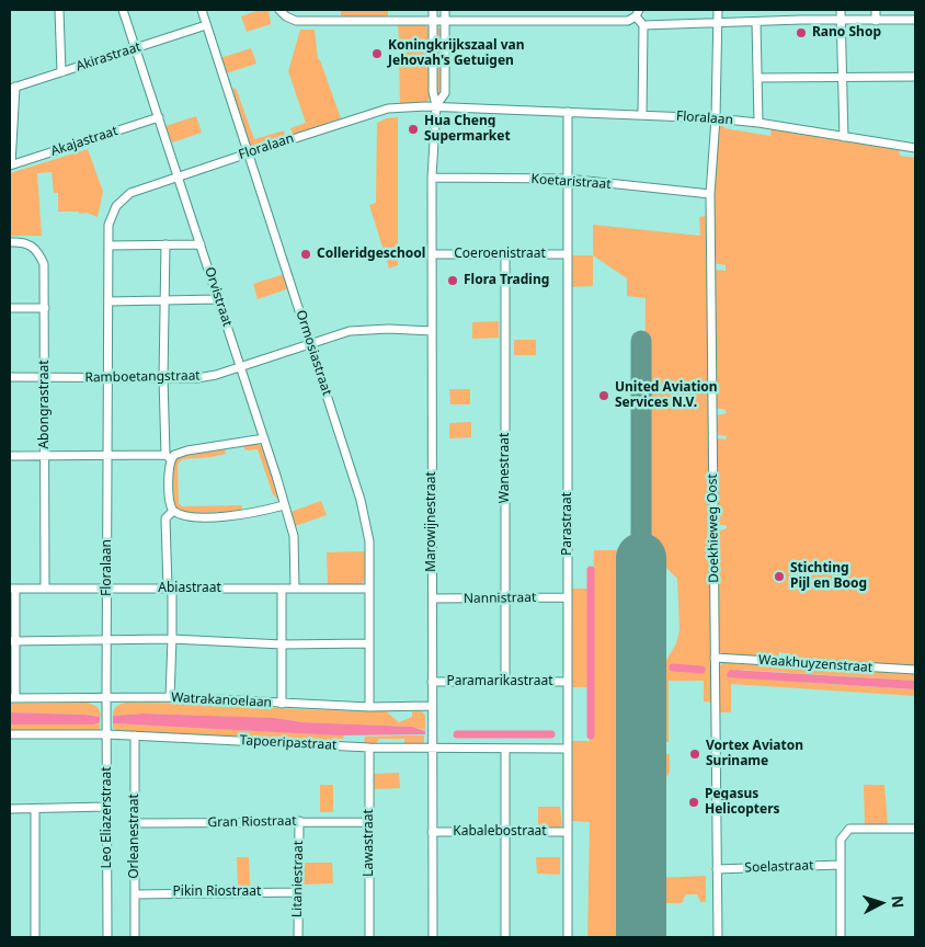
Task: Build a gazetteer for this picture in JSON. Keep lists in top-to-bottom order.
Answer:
{
  "streets": {
    "street": [
      "Akirastraat",
      "Floralaan",
      "Akajastraat",
      "Koetaristraat",
      "Coeroenistraat",
      "Orvistraat",
      "Ormosiastraat",
      "Ramboetangstraat",
      "Abongrastraat",
      "Wanestraat",
      "Marowijnestraat",
      "Parastraat",
      "Doekhieweg Oost",
      "Abiastraat",
      "Nannistraat",
      "Waakhuyzenstraat",
      "Paramarikastraat",
      "Watrakanoelaan",
      "Tapoeripastraat",
      "Leo Eliazerstraat",
      "Gran Riostraat",
      "Kabalebostraat",
      "Orleanestraat",
      "Lawastraat",
      "Soelastraat",
      "Litaniestraat",
      "Pikin Riostraat"
    ]
  },
  "crossings": [
    ["Akirastraat", "Orvistraat"],
    ["Akirastraat", "Ormosiastraat"],
    ["Floralaan", "Orvistraat"],
    ["Floralaan", "Ormosiastraat"],
    ["Floralaan", "Ramboetangstraat"],
    ["Floralaan", "Marowijnestraat"],
    ["Floralaan", "Parastraat"],
    ["Floralaan", "Doekhieweg Oost"],
    ["Floralaan", "Abiastraat"],
    ["Floralaan", "Watrakanoelaan"],
    ["Floralaan", "Leo Eliazerstraat"],
    ["Akajastraat", "Orvistraat"],
    ["Koetaristraat", "Marowijnestraat"],
    ["Koetaristraat", "Parastraat"],
    ["Koetaristraat", "Doekhieweg Oost"],
    ["Coeroenistraat", "Wanestraat"],
    ["Coeroenistraat", "Marowijnestraat"],
    ["Coeroenistraat", "Parastraat"],
    ["Orvistraat", "Ramboetangstraat"],
    ["Orvistraat", "Abiastraat"],
    ["Ormosiastraat", "Ramboetangstraat"],
    ["Ormosiastraat", "Abiastraat"],
    ["Ormosiastraat", "Watrakanoelaan"],
    ["Ramboetangstraat", "Abongrastraat"],
    ["Ramboetangstraat", "Marowijnestraat"],
    ["Abongrastraat", "Abiastraat"],
    ["Wanestraat", "Nannistraat"],
    ["Wanestraat", "Paramarikastraat"],
    ["Marowijnestraat", "Nannistraat"],
    ["Marowijnestraat", "Paramarikastraat"],
    ["Marowijnestraat", "Watrakanoelaan"],
    ["Marowijnestraat", "Tapoeripastraat"],
    ["Marowijnestraat", "Kabalebostraat"],
    ["Parastraat", "Nannistraat"],
    ["Parastraat", "Paramarikastraat"],
    ["Parastraat", "Tapoeripastraat"],
    ["Parastraat", "Kabalebostraat"],
    ["Doekhieweg Oost", "Waakhuyzenstraat"],
    ["Doekhieweg Oost", "Soelastraat"],
    ["Watrakanoelaan", "Leo Eliazerstraat"],
    ["Tapoeripastraat", "Leo Eliazerstraat"],
    ["Tapoeripastraat", "Orleanestraat"],
    ["Tapoeripastraat", "Lawastraat"],
    ["Gran Riostraat", "Orleanestraat"],
    ["Gran Riostraat", "Lawastraat"],
    ["Gran Riostraat", "Litaniestraat"],
    ["Orleanestraat", "Pikin Riostraat"],
    ["Litaniestraat", "Pikin Riostraat"]
  ],
  "places": [
    "Rano Shop",
    "Koningkrijkszaal van Jehovah's Getuigen",
    "Hua Cheng Supermarket",
    "Colleridgeschool",
    "Flora Trading",
    "United Aviation Services N.V.",
    "Stichting Pijl en Boog",
    "Vortex Aviaton Suriname",
    "Pegasus Helicopters"
  ],
  "north": "right"
}
